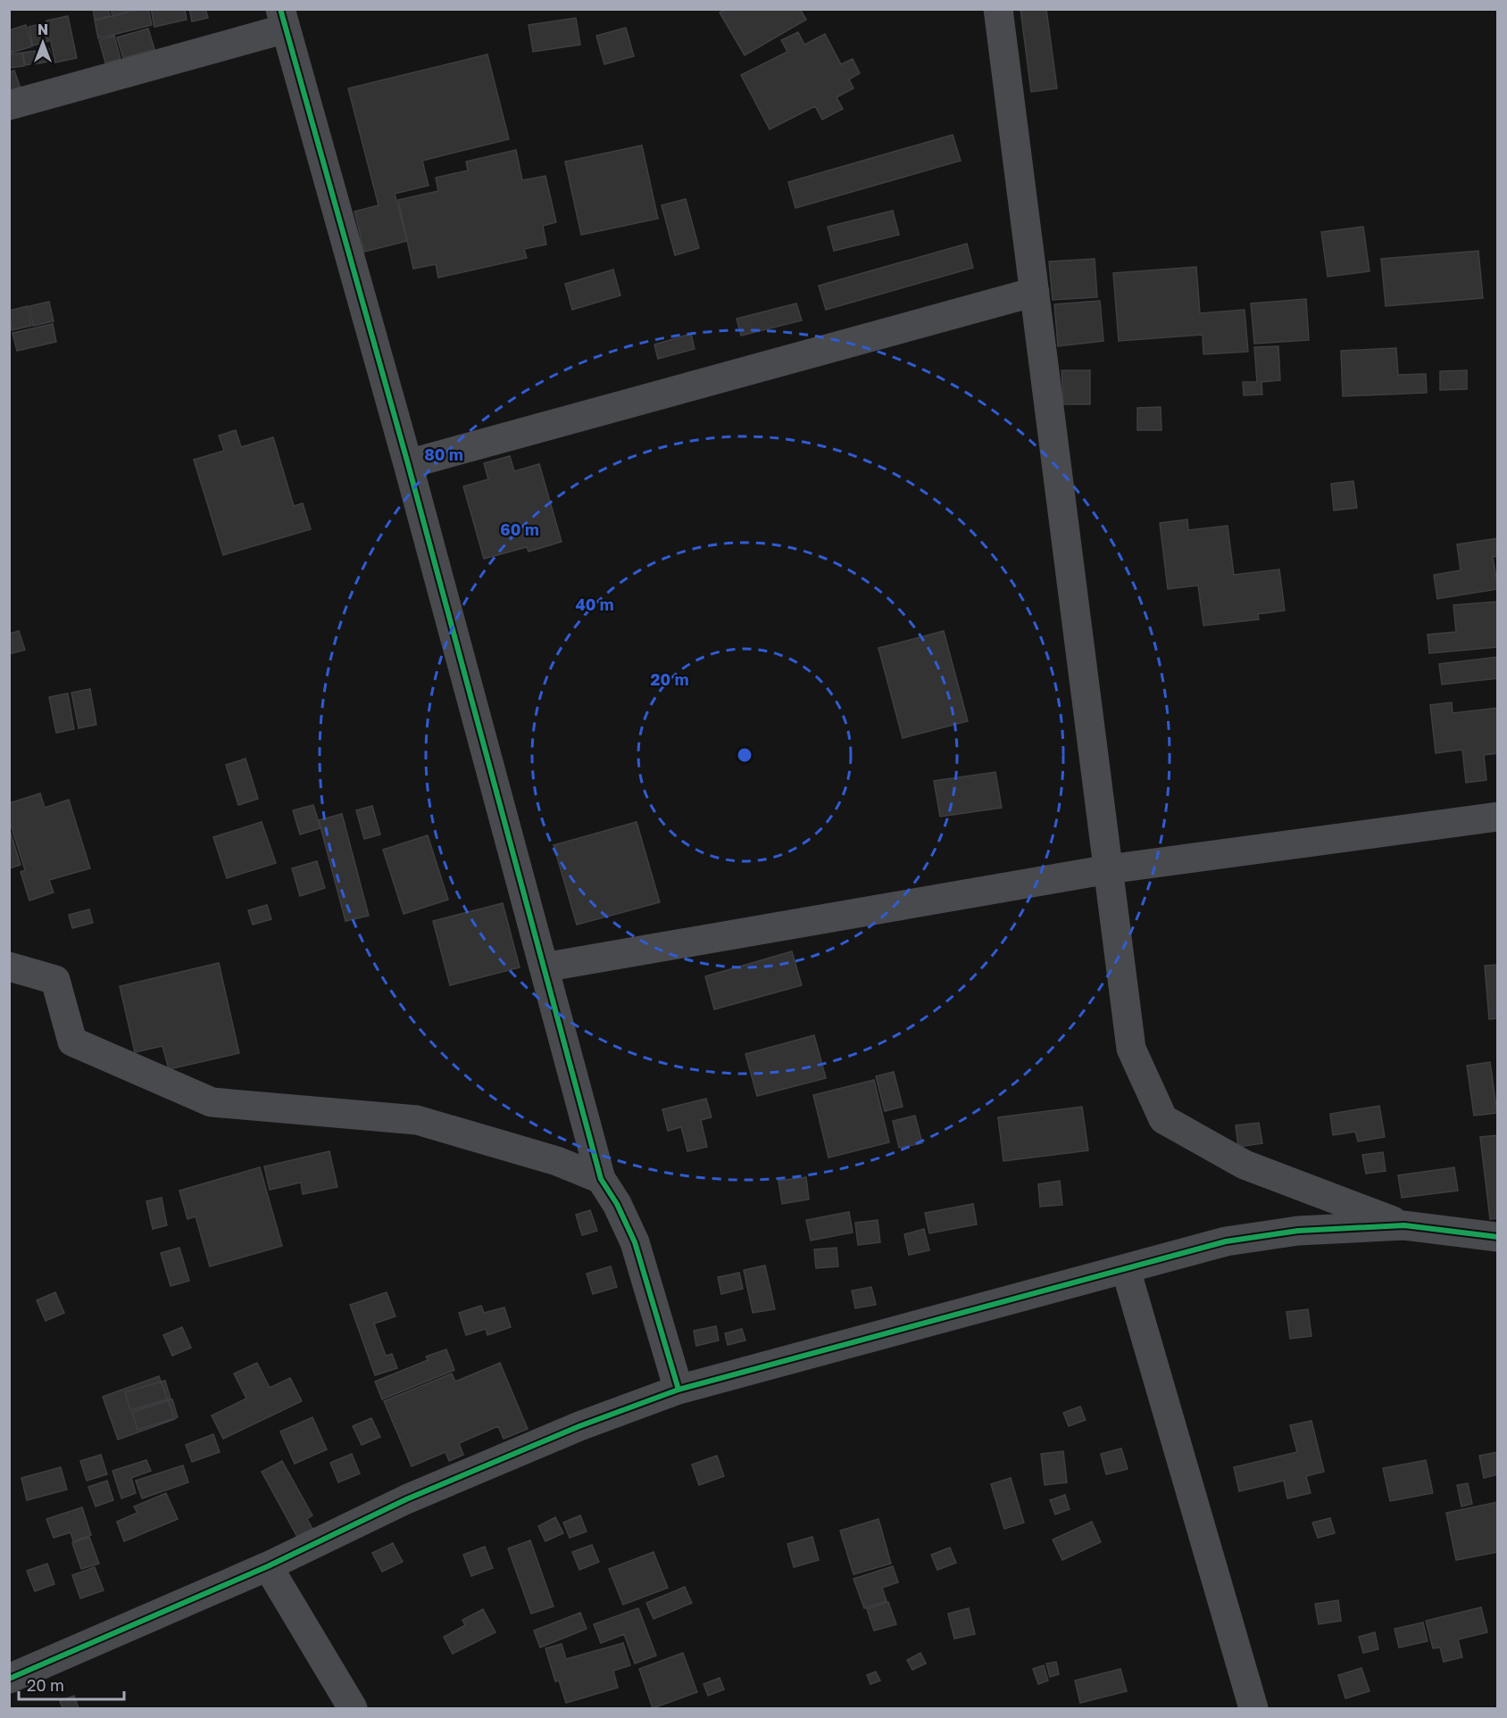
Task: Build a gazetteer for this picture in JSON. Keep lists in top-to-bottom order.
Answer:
{
  "scale_bar": "20 m",
  "north": "top",
  "rings": [
    "80 m",
    "60 m",
    "40 m",
    "20 m"
  ]
}
